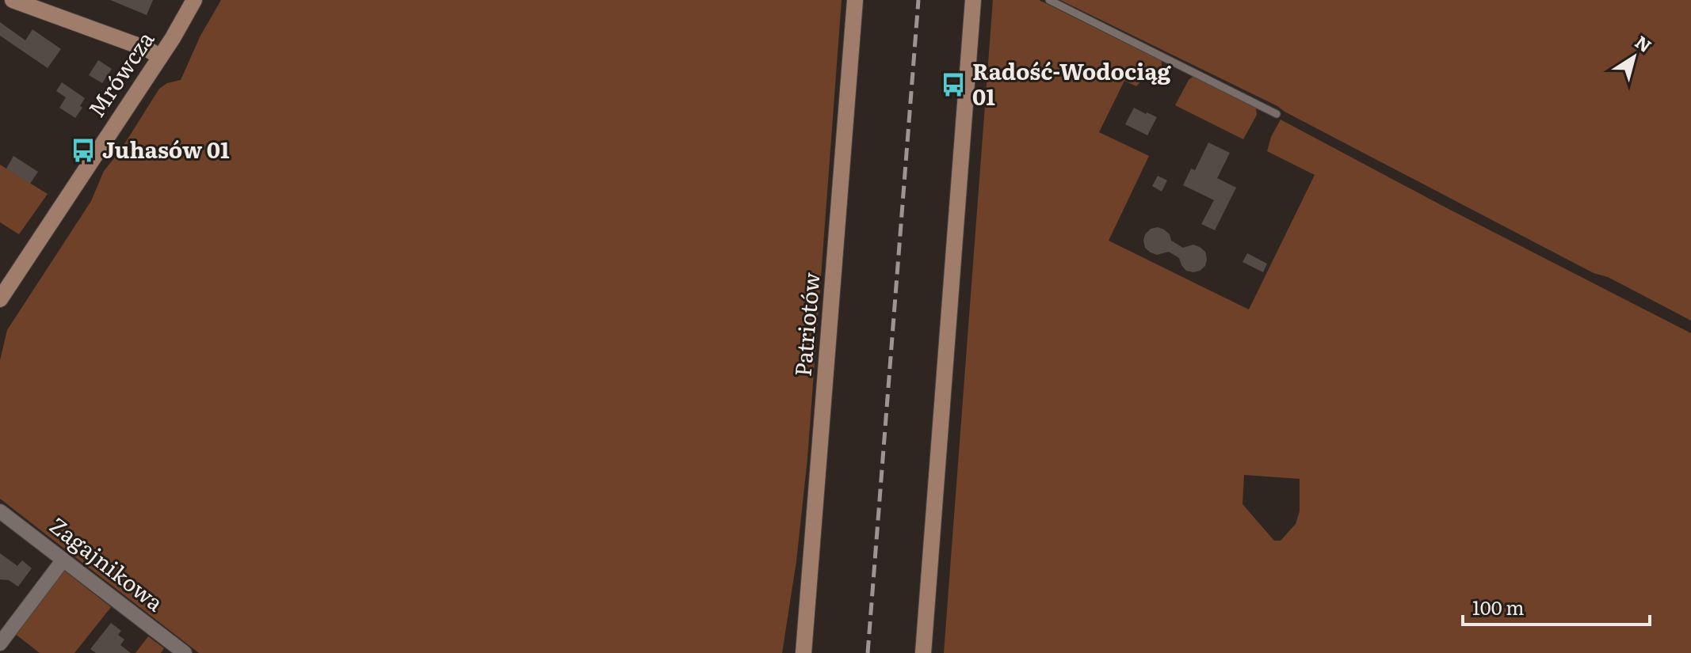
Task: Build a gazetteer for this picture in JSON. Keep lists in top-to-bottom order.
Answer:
{
  "streets": {
    "main road": ["Mrówcza", "Patriotów"],
    "street": ["Zagajnikowa"]
  },
  "places": {
    "bus stop": ["Radość-Wodociąg 01", "Juhasów 01"]
  },
  "scale_bar": "100 m",
  "north": "top right"
}
